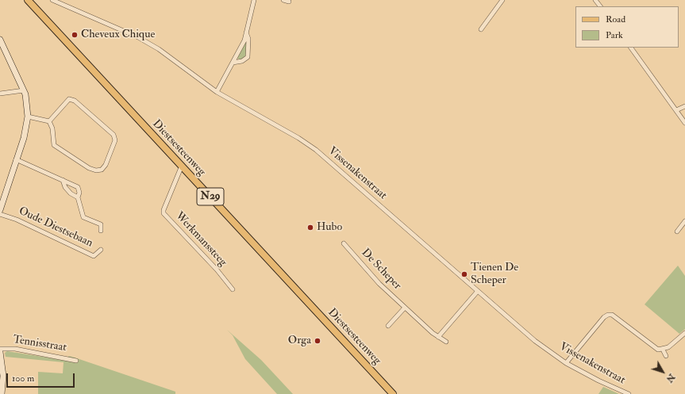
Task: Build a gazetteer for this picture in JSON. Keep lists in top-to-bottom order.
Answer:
{
  "streets": {
    "main road": ["Diestsesteenweg", "N29"],
    "street": [
      "Vissenakenstraat",
      "Oude Diestsebaan",
      "Werkmanssteeg",
      "De Scheper",
      "Tennisstraat"
    ]
  },
  "crossings": [
    ["Diestsesteenweg", "Werkmanssteeg"]
  ],
  "places": [
    "Cheveux Chique",
    "Hubo",
    "Tienen De Scheper",
    "Orga"
  ],
  "legend": ["Road", "Park"],
  "scale_bar": "100 m",
  "north": "bottom right"
}
